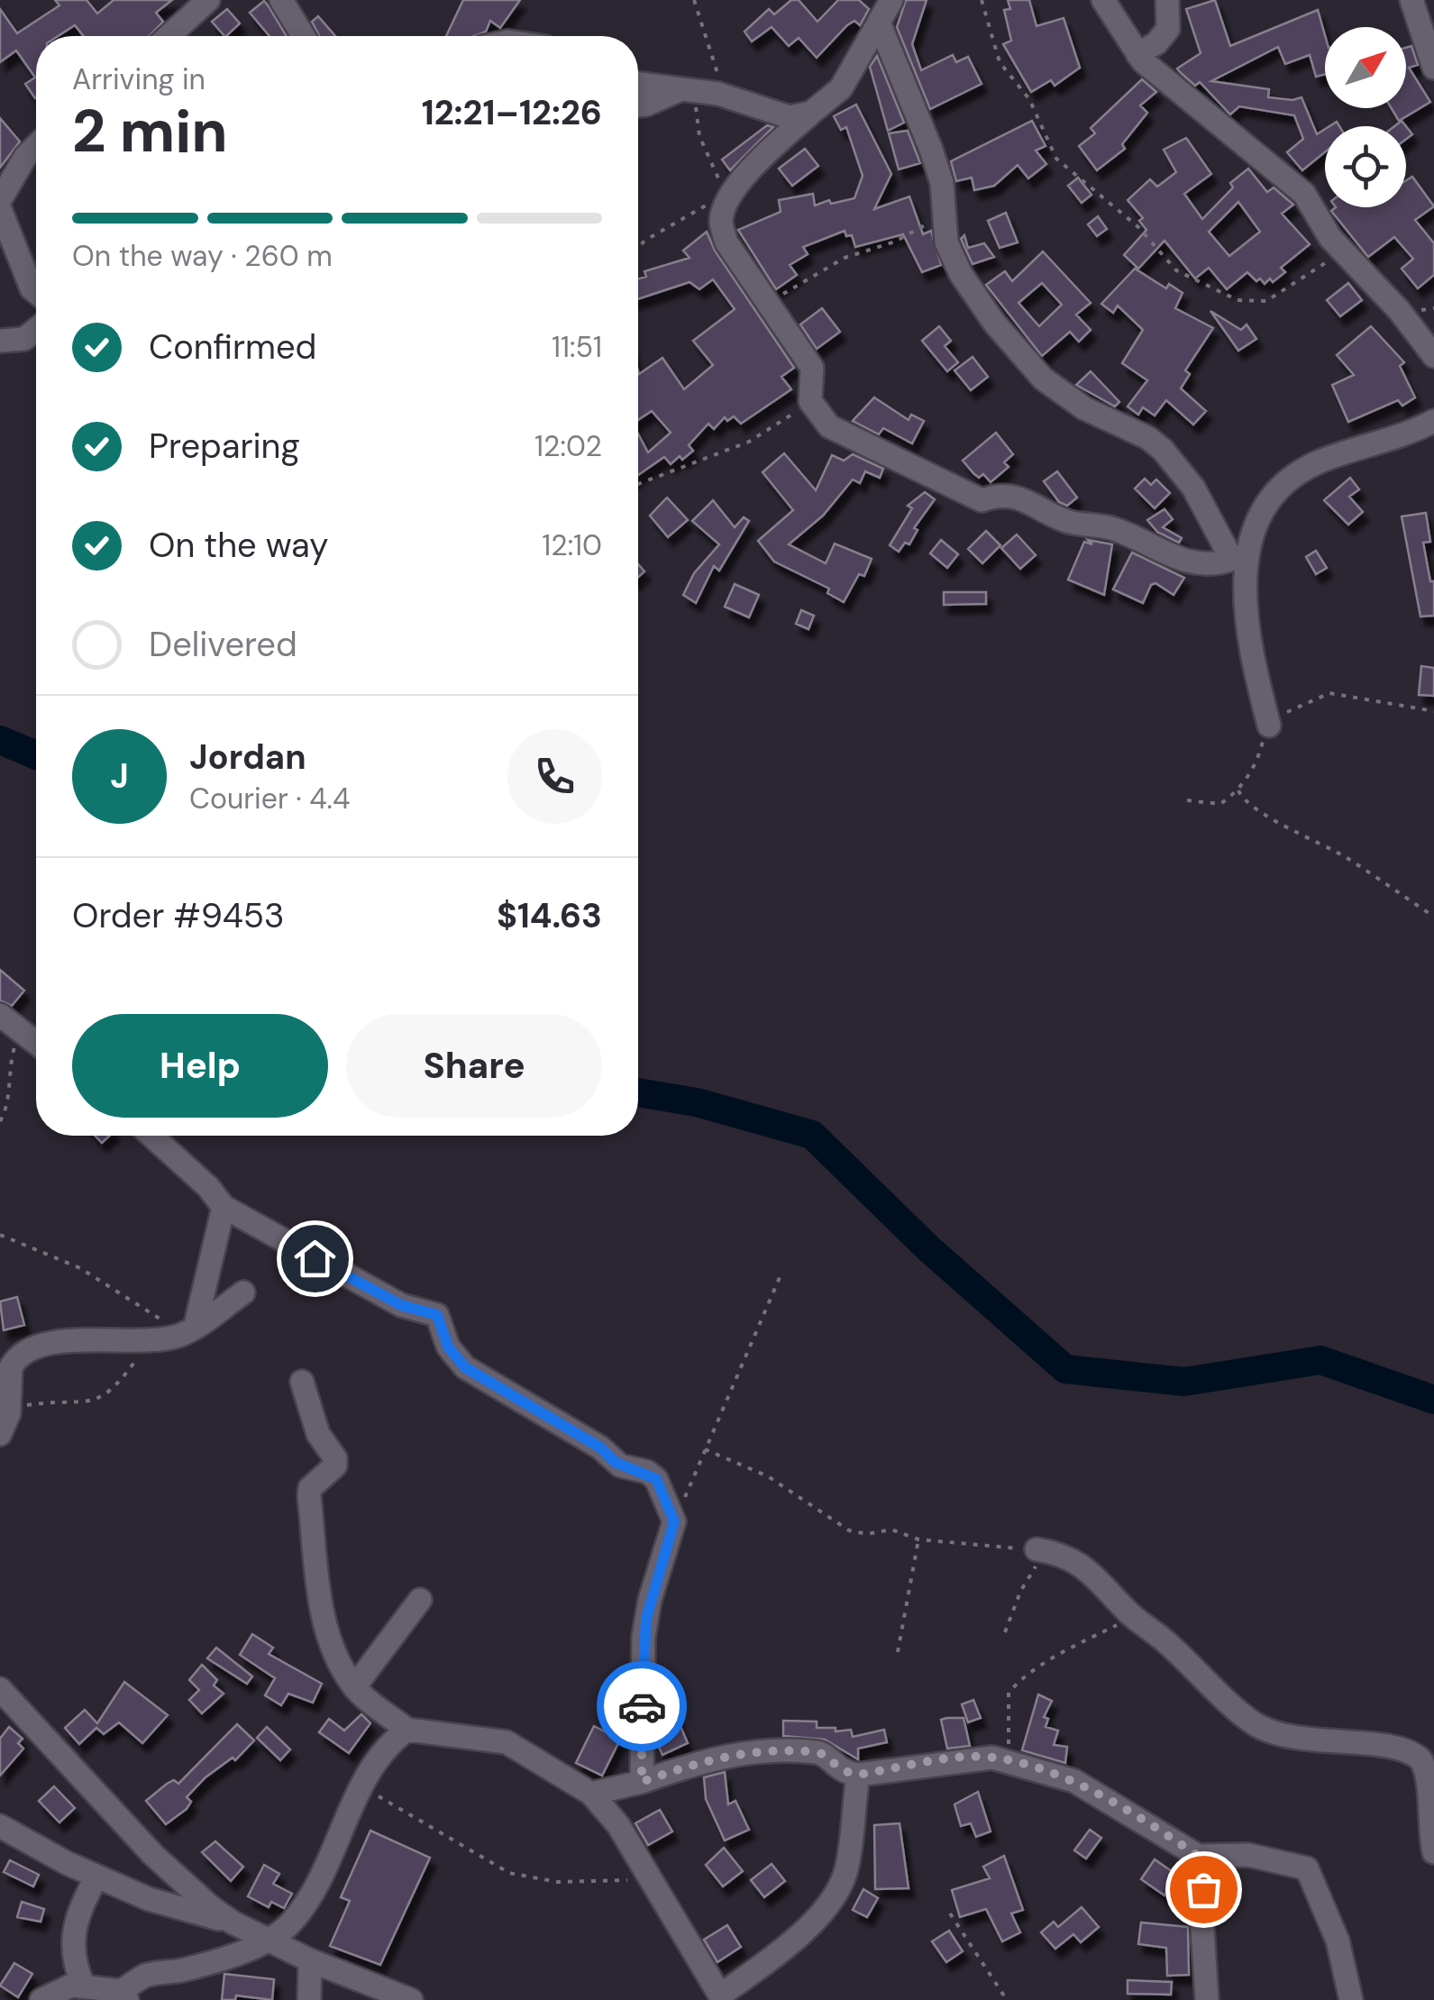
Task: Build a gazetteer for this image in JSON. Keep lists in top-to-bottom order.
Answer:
{
  "north": "top right",
  "page": {
    "heading": ["2 min", "Arriving in", "12:21–12:26"],
    "panel": [
      "Jordan",
      "Courier · 4.4",
      "Order #9453",
      "$14.63"
    ],
    "bar": "On the way · 260 m",
    "list": [
      ["Confirmed", "11:51"],
      ["Preparing", "12:02"],
      ["On the way", "12:10"],
      "Delivered"
    ],
    "round": "J",
    "buttons": ["Help", "Share"]
  }
}
